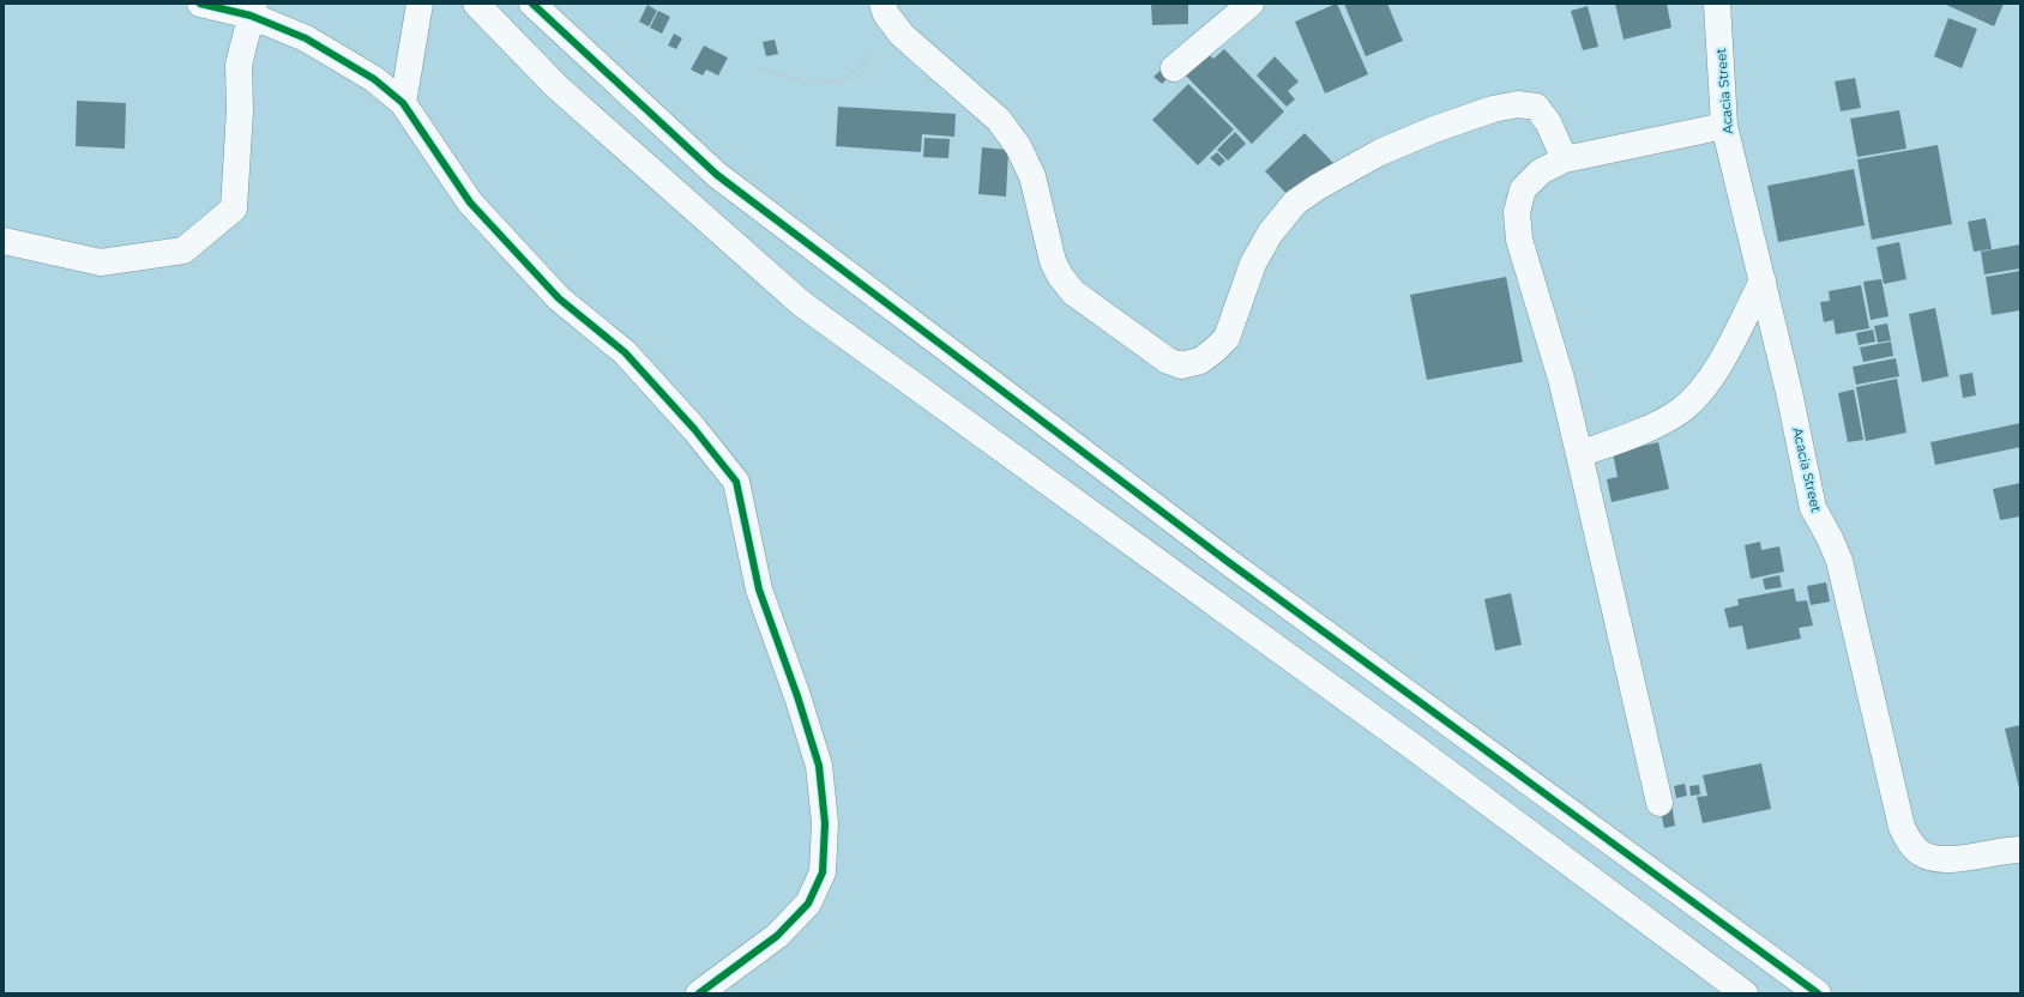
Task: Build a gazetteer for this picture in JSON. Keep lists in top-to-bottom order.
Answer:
{
  "streets": {
    "street": ["Acacia Street"]
  }
}
